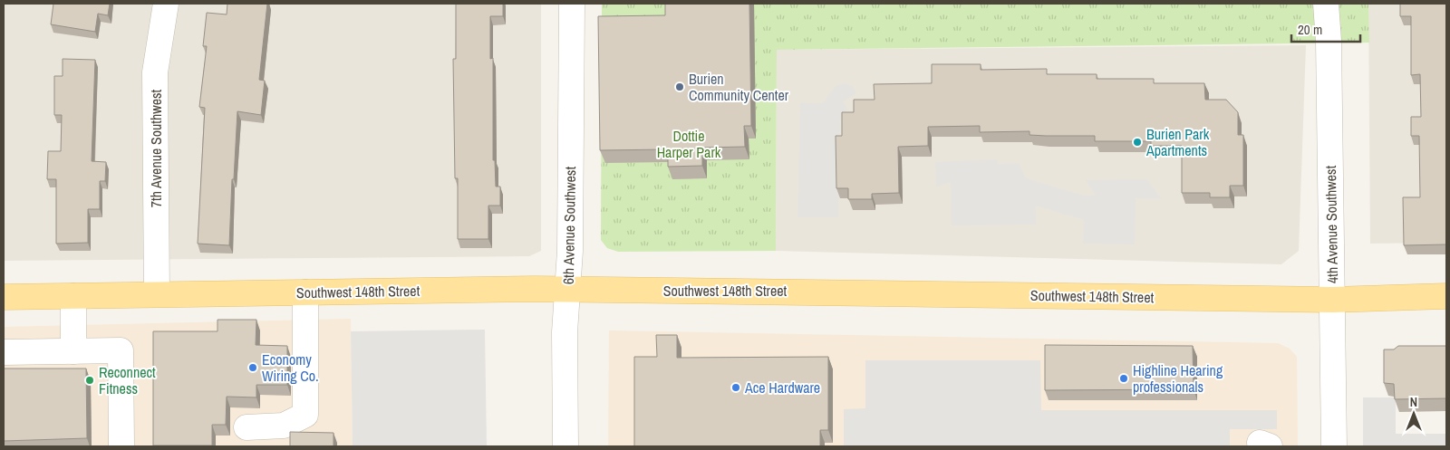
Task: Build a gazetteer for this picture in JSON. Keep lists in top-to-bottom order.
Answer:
{
  "streets": {
    "main road": ["Southwest 148th Street"],
    "street": ["7th Avenue Southwest", "4th Avenue Southwest", "6th Avenue Southwest"]
  },
  "crossings": [
    ["7th Avenue Southwest", "Southwest 148th Street"],
    ["4th Avenue Southwest", "Southwest 148th Street"],
    ["6th Avenue Southwest", "Southwest 148th Street"]
  ],
  "parks": ["Dottie Harper Park"],
  "places": [
    "Burien Community Center",
    "Burien Park Apartments",
    "Economy Wiring Co.",
    "Highline Hearing professionals",
    "Reconnect Fitness",
    "Ace Hardware"
  ],
  "scale_bar": "20 m",
  "north": "top"
}
